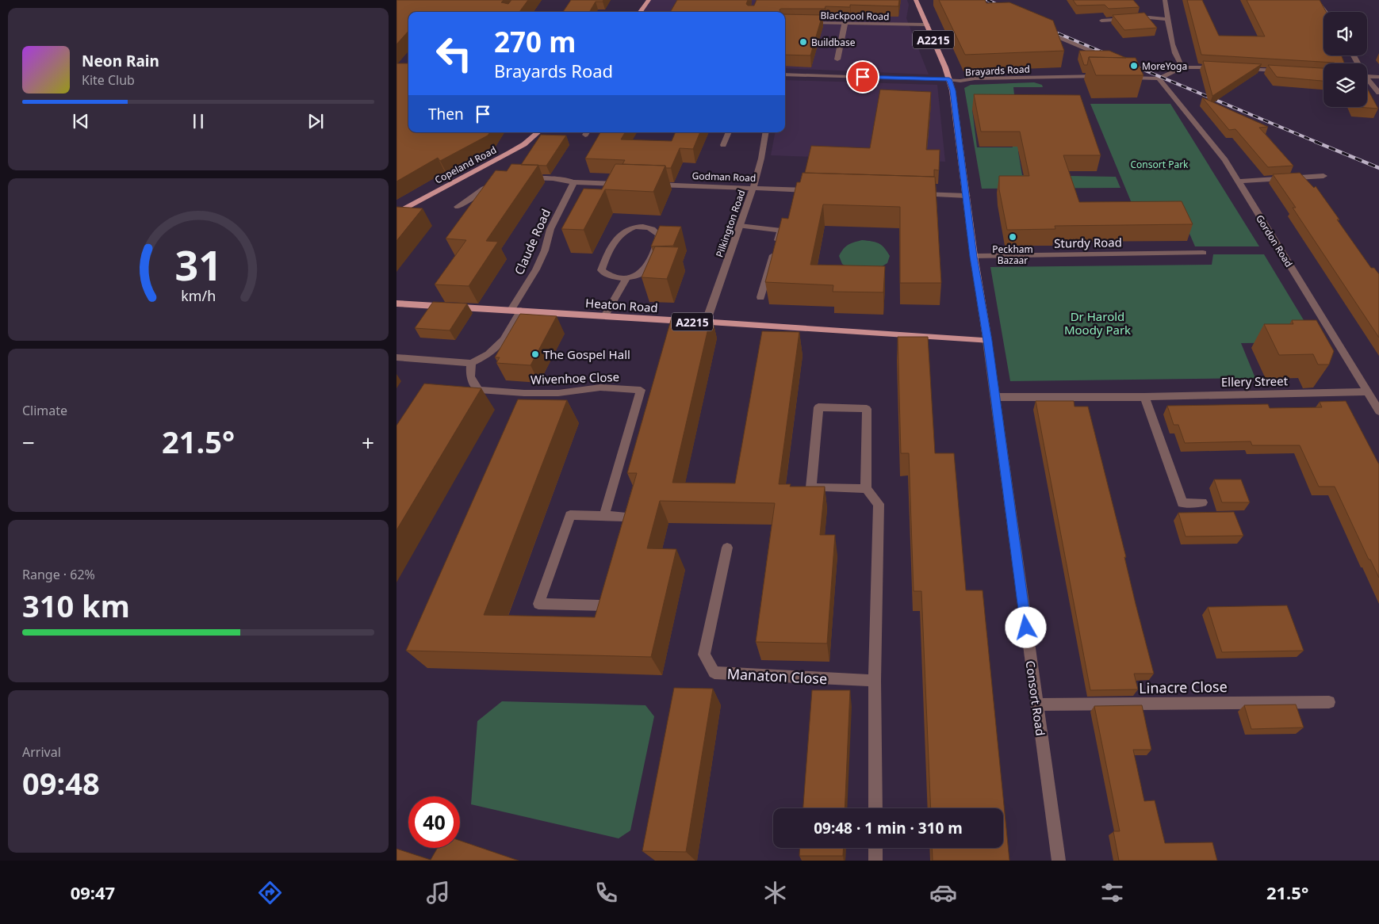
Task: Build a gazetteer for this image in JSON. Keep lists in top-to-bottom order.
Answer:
{
  "streets": {
    "main road": [
      "A2215",
      "Copeland Road",
      "Heaton Road",
      "Consort Road"
    ],
    "street": [
      "Blackpool Road",
      "Brayards Road",
      "Godman Road",
      "Pilkington Road",
      "Gordon Road",
      "Claude Road",
      "Sturdy Road",
      "Wivenhoe Close",
      "Ellery Street",
      "Manaton Close",
      "Linacre Close"
    ]
  },
  "crossings": [
    ["Blackpool Road", "Consort Road"],
    ["Brayards Road", "Consort Road"],
    ["Godman Road", "Pilkington Road"],
    ["Pilkington Road", "Heaton Road"],
    ["Gordon Road", "Ellery Street"],
    ["Claude Road", "Heaton Road"],
    ["Sturdy Road", "Consort Road"],
    ["Heaton Road", "Consort Road"],
    ["Ellery Street", "Consort Road"],
    ["Linacre Close", "Consort Road"]
  ],
  "parks": ["Consort Park", "Dr Harold Moody Park"],
  "places": [
    "Buildbase",
    "MoreYoga",
    "Peckham Bazaar",
    "The Gospel Hall"
  ],
  "page": {
    "turn": ["270 m", "Brayards Road"],
    "song": ["Neon Rain", "Kite Club"],
    "then": "Then",
    "tile": [
      "Climate",
      ["Range · 62%", "310 km"],
      ["Arrival", "09:48"]
    ],
    "heat": ["−", "21.5°", "+"],
    "limit": "40",
    "trip": "09:48 · 1 min · 310 m",
    "tabs": ["09:47", "21.5°"],
    "gauge": ["31", "km/h"]
  }
}
